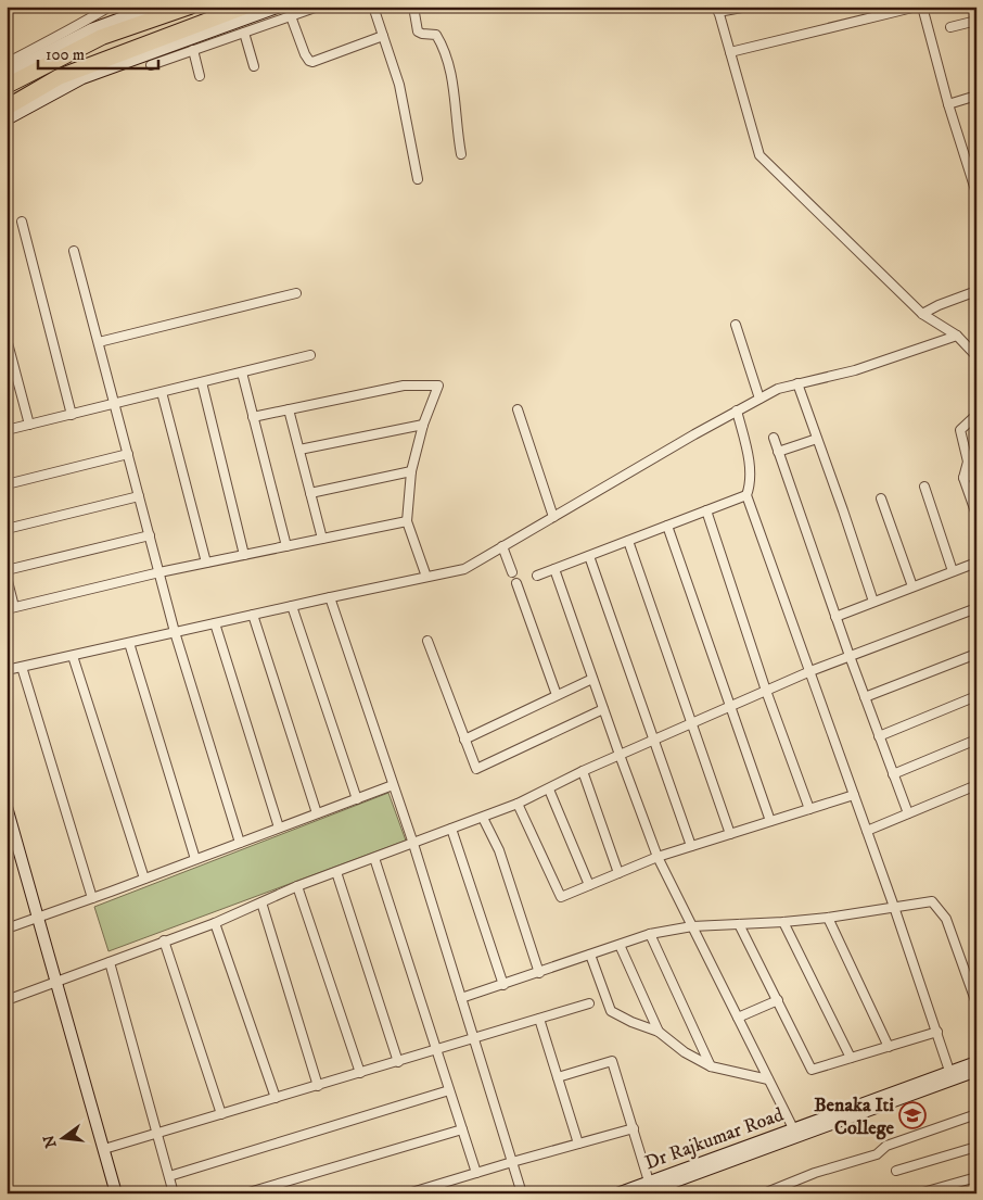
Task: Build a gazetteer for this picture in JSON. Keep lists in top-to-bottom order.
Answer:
{
  "streets": {
    "street": ["Dr Rajkumar Road"]
  },
  "places": {
    "school or university": ["Benaka Iti College"]
  },
  "scale_bar": "100 m",
  "north": "left"
}
